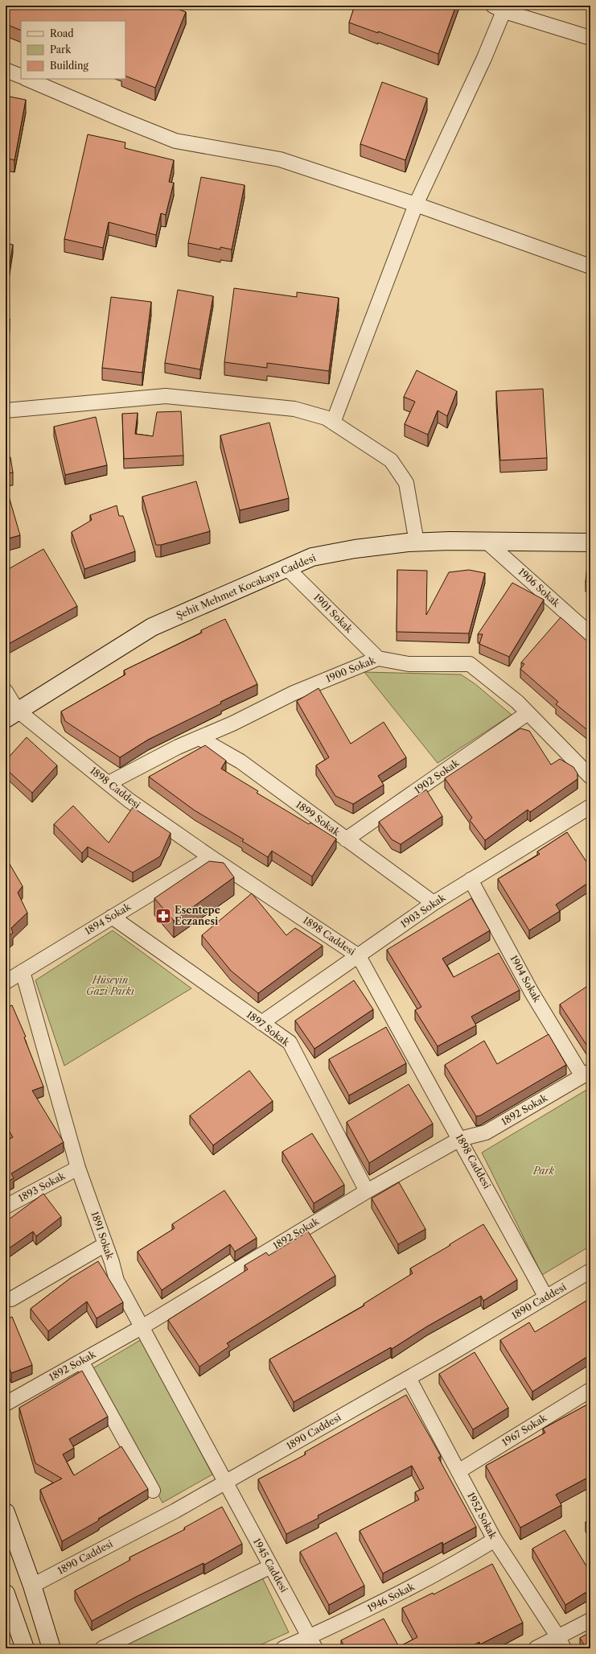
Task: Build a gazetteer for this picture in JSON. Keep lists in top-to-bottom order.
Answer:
{
  "streets": {
    "street": [
      "Şehit Mehmet Kocakaya Caddesi",
      "1906 Sokak",
      "1901 Sokak",
      "1900 Sokak",
      "1902 Sokak",
      "1898 Caddesi",
      "1899 Sokak",
      "1903 Sokak",
      "1894 Sokak",
      "1904 Sokak",
      "1897 Sokak",
      "1892 Sokak",
      "1893 Sokak",
      "1891 Sokak",
      "1890 Caddesi",
      "1967 Sokak",
      "1952 Sokak",
      "1945 Caddesi",
      "1946 Sokak"
    ]
  },
  "crossings": [
    ["Şehit Mehmet Kocakaya Caddesi", "1906 Sokak"],
    ["Şehit Mehmet Kocakaya Caddesi", "1901 Sokak"],
    ["Şehit Mehmet Kocakaya Caddesi", "1898 Caddesi"],
    ["1901 Sokak", "1900 Sokak"],
    ["1900 Sokak", "1902 Sokak"],
    ["1900 Sokak", "1898 Caddesi"],
    ["1900 Sokak", "1899 Sokak"],
    ["1902 Sokak", "1899 Sokak"],
    ["1898 Caddesi", "1903 Sokak"],
    ["1898 Caddesi", "1894 Sokak"],
    ["1898 Caddesi", "1892 Sokak"],
    ["1898 Caddesi", "1890 Caddesi"],
    ["1899 Sokak", "1903 Sokak"],
    ["1903 Sokak", "1904 Sokak"],
    ["1903 Sokak", "1897 Sokak"],
    ["1894 Sokak", "1897 Sokak"],
    ["1894 Sokak", "1891 Sokak"],
    ["1904 Sokak", "1892 Sokak"],
    ["1897 Sokak", "1892 Sokak"],
    ["1892 Sokak", "1891 Sokak"],
    ["1893 Sokak", "1891 Sokak"],
    ["1891 Sokak", "1890 Caddesi"],
    ["1891 Sokak", "1945 Caddesi"],
    ["1890 Caddesi", "1952 Sokak"],
    ["1890 Caddesi", "1945 Caddesi"],
    ["1967 Sokak", "1952 Sokak"],
    ["1952 Sokak", "1946 Sokak"],
    ["1945 Caddesi", "1946 Sokak"]
  ],
  "parks": ["Hüseyin Gazi Parkı", "Park"],
  "places": {
    "pharmacy": ["Esentepe Eczanesi"]
  },
  "legend": ["Road", "Park", "Building"]
}
